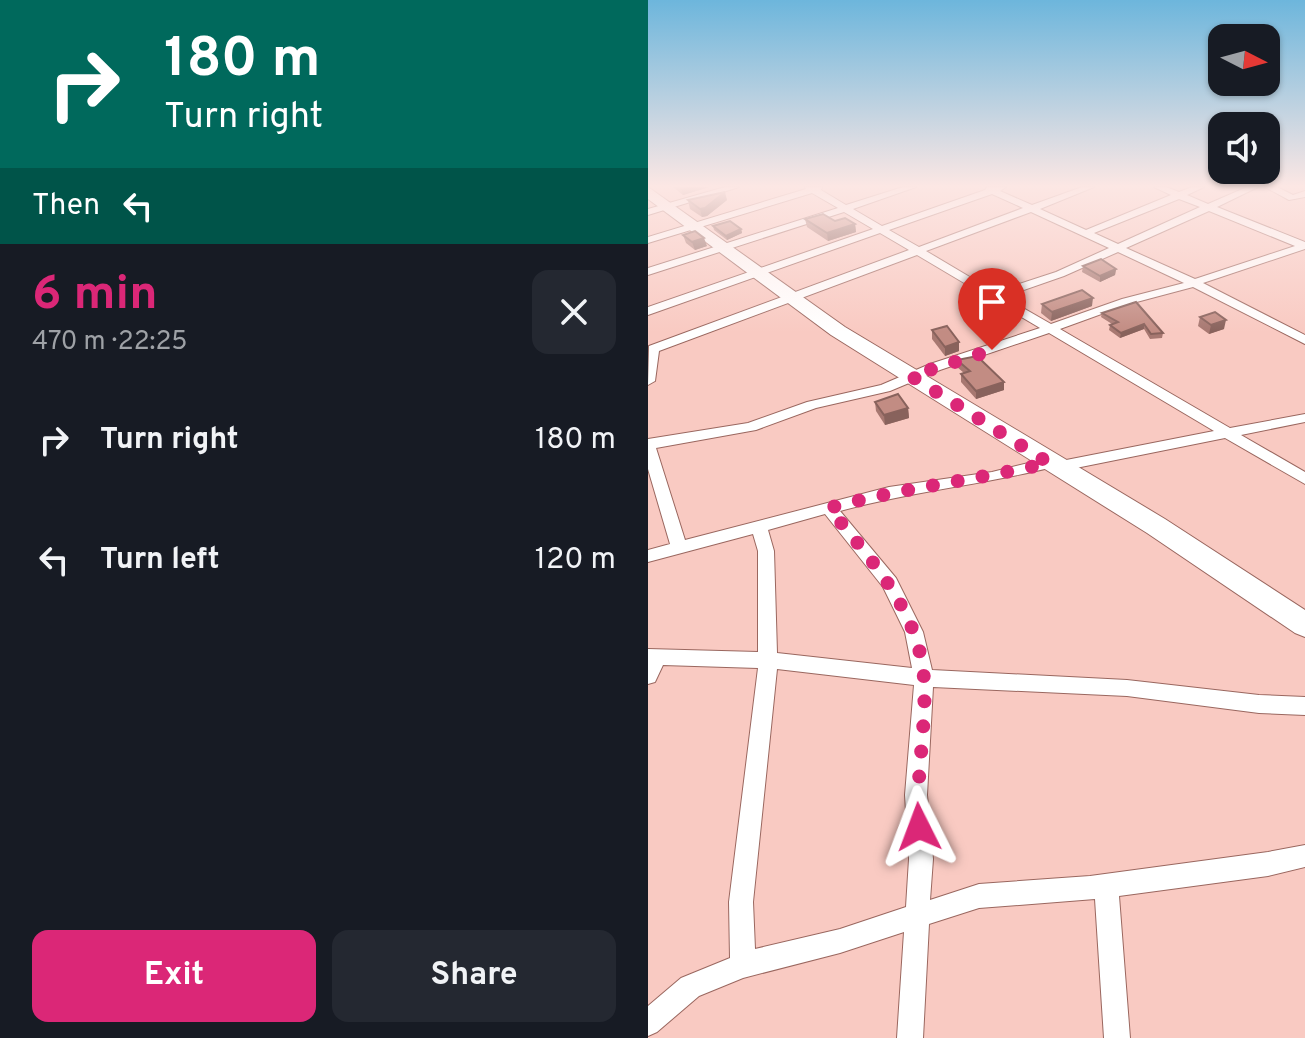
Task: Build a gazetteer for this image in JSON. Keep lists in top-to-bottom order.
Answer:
{
  "north": "right",
  "page": {
    "turn": ["180 m", "Turn right"],
    "then": "Then",
    "heading": ["6 min", "470 m · 22:25"],
    "list": [
      {
        "name": "Turn right",
        "value": "180 m"
      },
      {
        "name": "Turn left",
        "value": "120 m"
      }
    ],
    "buttons": ["Exit", "Share"]
  }
}
